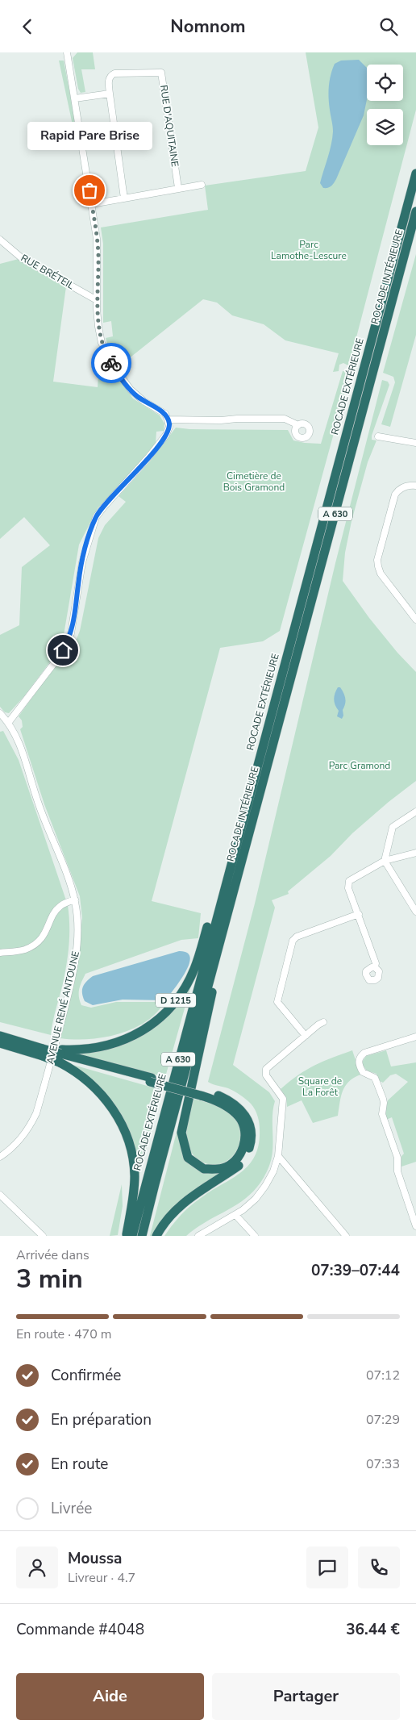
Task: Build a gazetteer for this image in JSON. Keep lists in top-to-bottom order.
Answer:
{
  "streets": {
    "highway": [
      "ROCADE INTÉRIEURE",
      "ROCADE EXTÉRIEURE",
      "A 630",
      "D 1215"
    ],
    "street": ["RUE D'AQUITAINE", "RUE BRÉTEIL", "AVENUE RENÉ ANTOUNE"]
  },
  "crossings": [
    ["ROCADE EXTÉRIEURE", "D 1215"]
  ],
  "parks": [
    "Parc Lamothe-Lescure",
    "Cimetière de Bois Gramond",
    "Parc Gramond",
    "Square de La Forêt"
  ],
  "places": ["Rapid Pare Brise"],
  "page": {
    "header": "Nomnom",
    "bubble": "Rapid Pare Brise",
    "heading": ["3 min", "Arrivée dans", "07:39–07:44"],
    "panel": [
      "Moussa",
      "Livreur · 4.7",
      "Commande #4048",
      "36.44 €"
    ],
    "bar": "En route · 470 m",
    "list": [
      ["Confirmée", "07:12"],
      ["En préparation", "07:29"],
      ["En route", "07:33"],
      "Livrée"
    ],
    "buttons": ["Aide", "Partager"]
  }
}
